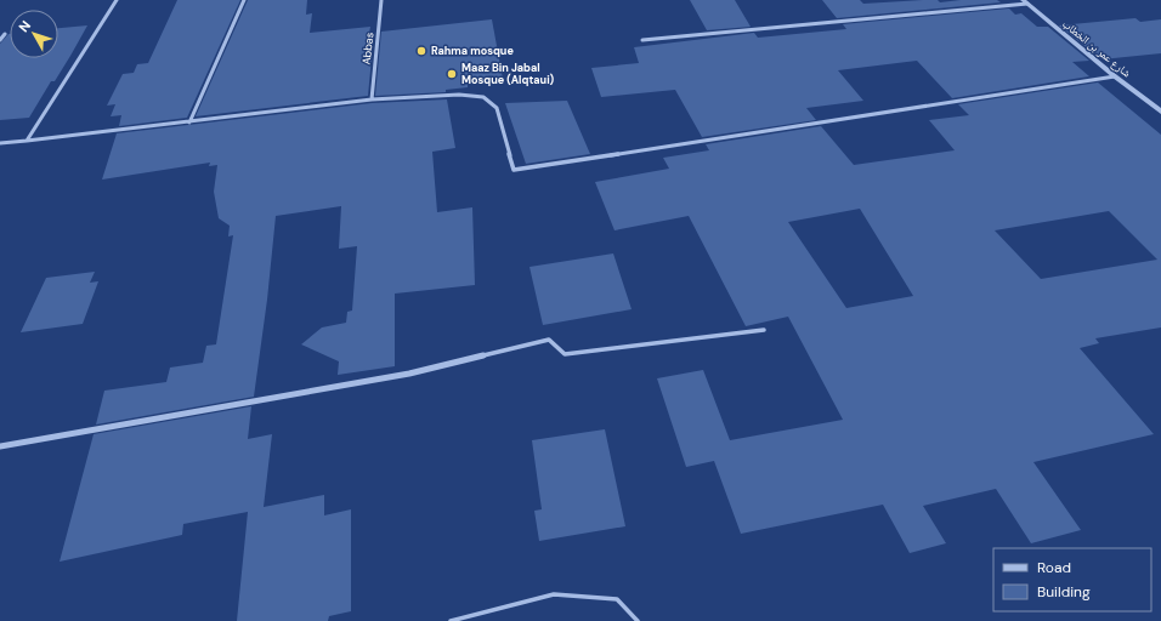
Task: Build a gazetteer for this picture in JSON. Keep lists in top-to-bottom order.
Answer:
{
  "streets": {
    "street": ["Abbas", "شارع عمر بن الخطاب"]
  },
  "places": ["Rahma mosque", "Maaz Bin Jabal Mosque (Alqtaui)"],
  "legend": ["Road", "Building"],
  "north": "top left"
}
